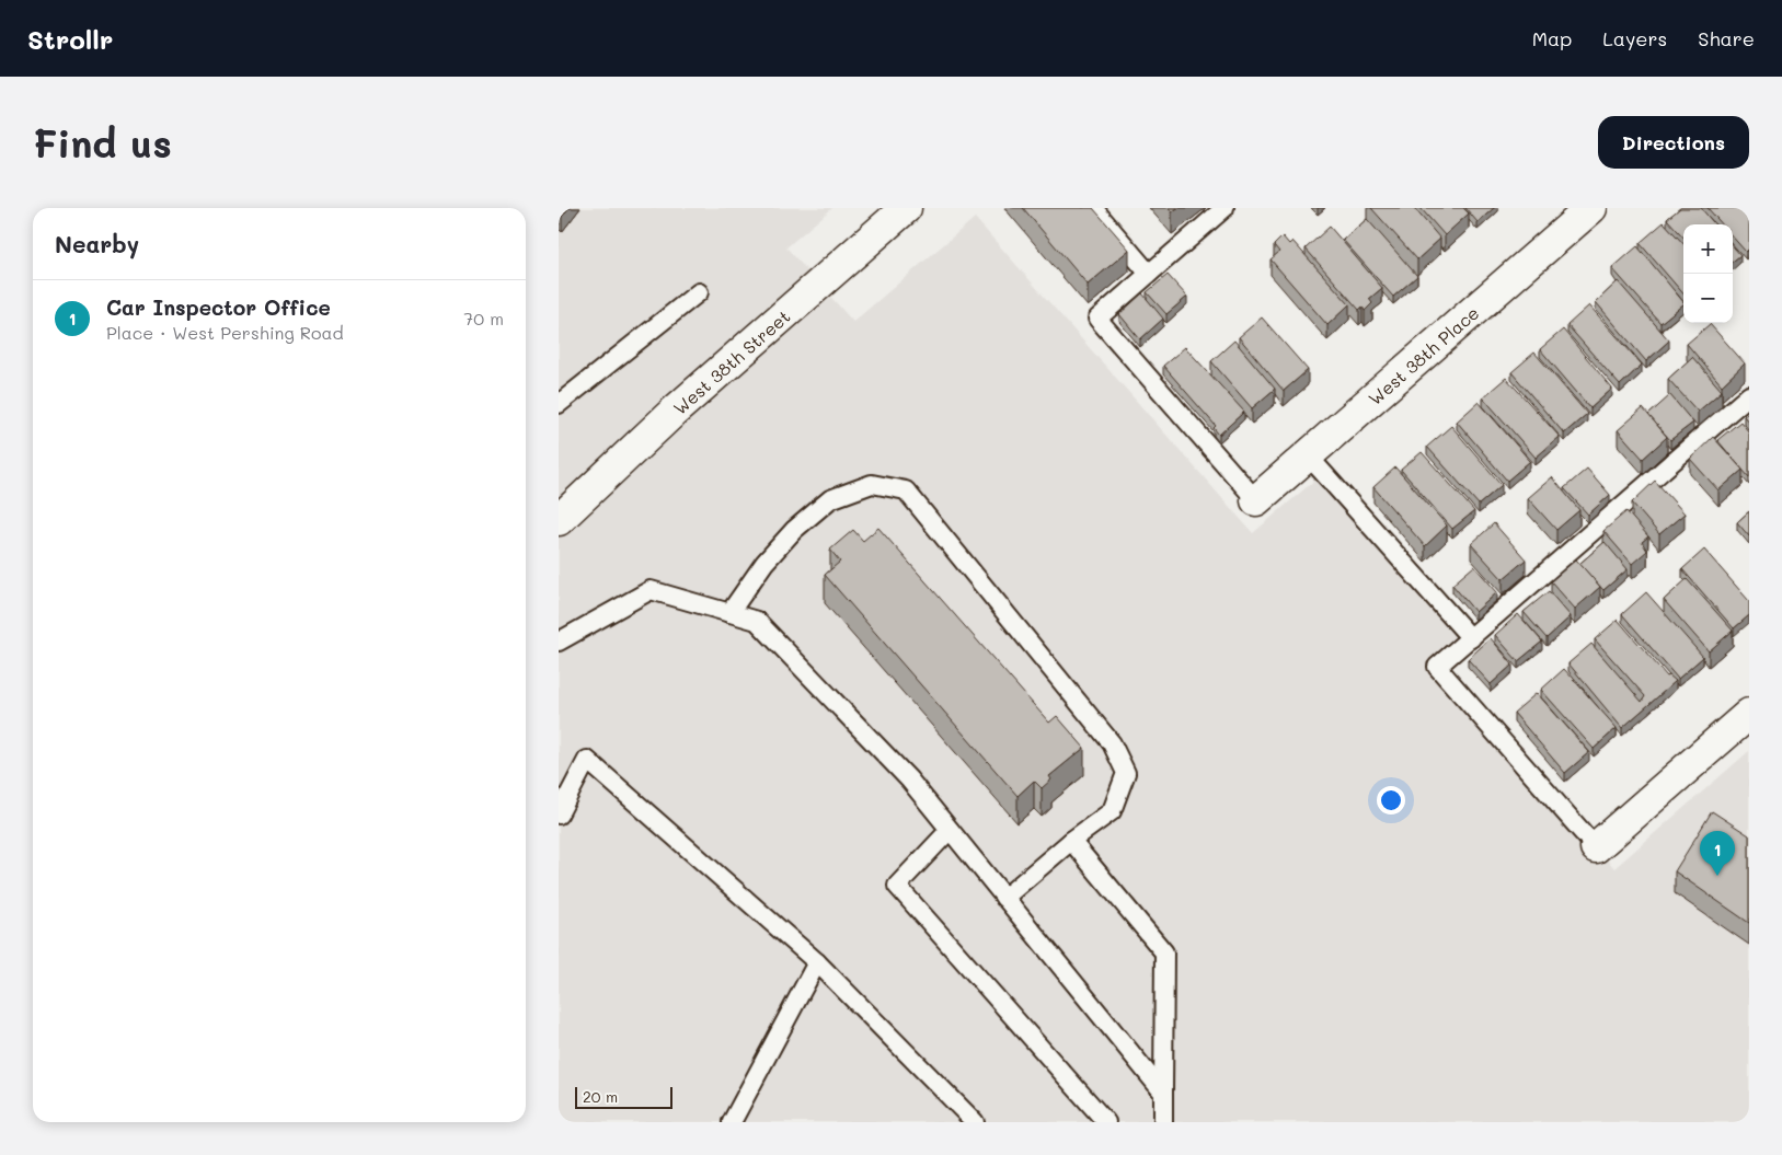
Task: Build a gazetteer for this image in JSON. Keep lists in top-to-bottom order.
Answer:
{
  "streets": {
    "street": ["West 38th Place", "West 38th Street"]
  },
  "scale_bar": "20 m",
  "page": {
    "header": "Strollr",
    "nav": ["Map", "Layers", "Share"],
    "buttons": "Directions",
    "title": "Find us",
    "heading": "Nearby",
    "map_buttons": ["+", "−"],
    "list": [
      {
        "mark": "1",
        "name": "Car Inspector Office",
        "note": "Place · West Pershing Road",
        "value": "70 m"
      }
    ],
    "pins": "1",
    "scale": "20 m"
  }
}
